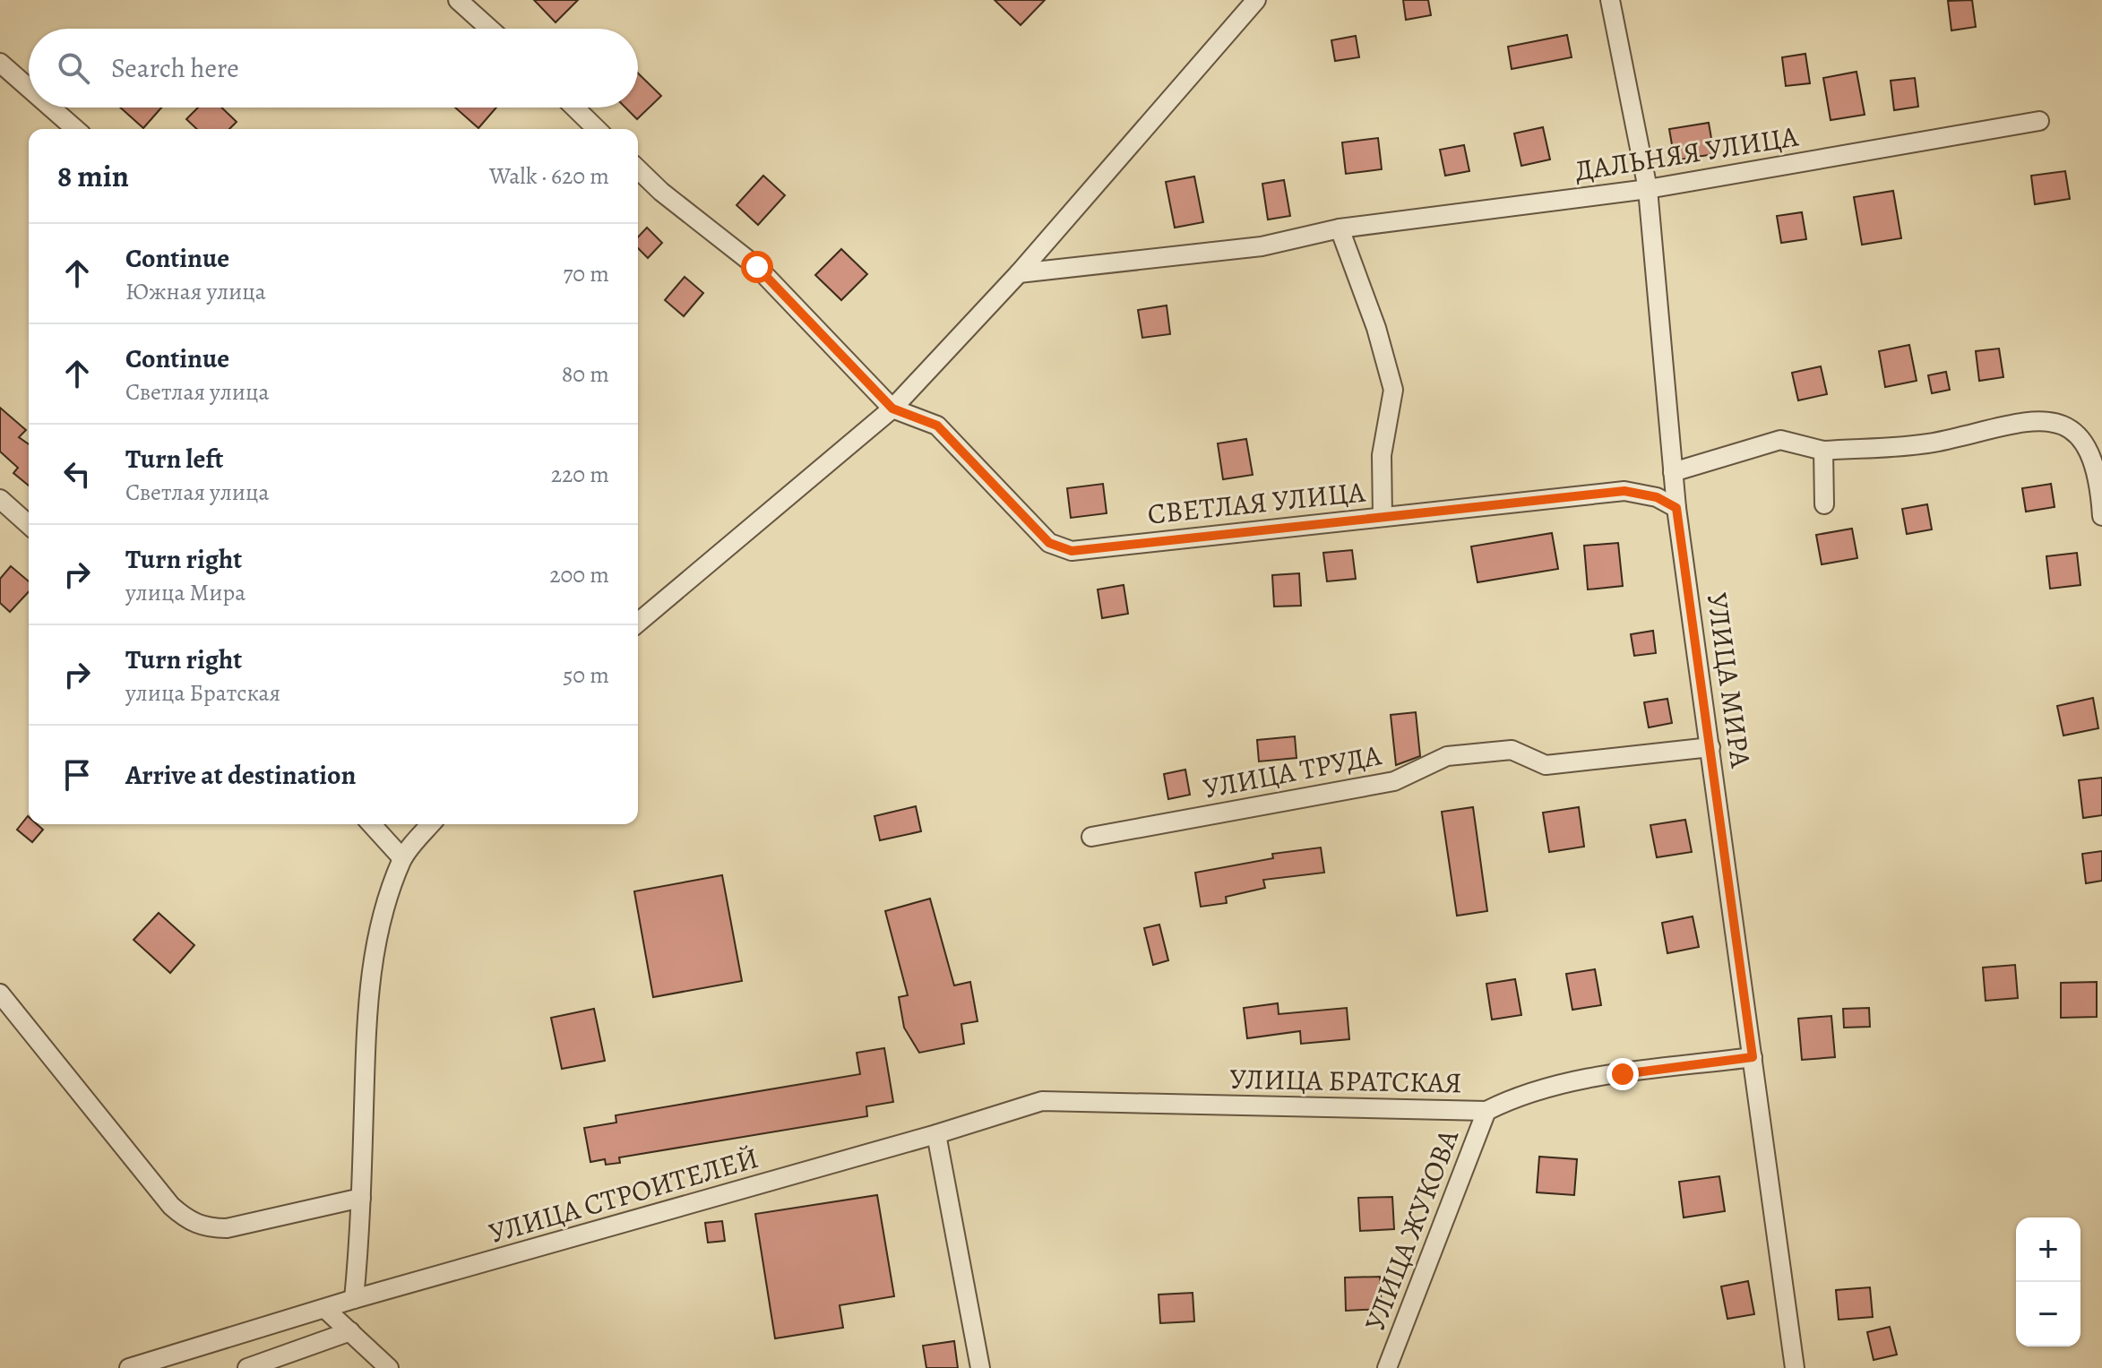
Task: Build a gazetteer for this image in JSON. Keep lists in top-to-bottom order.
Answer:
{
  "streets": {
    "street": [
      "ДАЛЬНЯЯ УЛИЦА",
      "СВЕТЛАЯ УЛИЦА",
      "УЛИЦА МИРА",
      "УЛИЦА ТРУДА",
      "УЛИЦА БРАТСКАЯ",
      "УЛИЦА СТРОИТЕЛЕЙ",
      "УЛИЦА ЖУКОВА"
    ]
  },
  "crossings": [
    ["ДАЛЬНЯЯ УЛИЦА", "УЛИЦА МИРА"],
    ["СВЕТЛАЯ УЛИЦА", "УЛИЦА МИРА"],
    ["УЛИЦА МИРА", "УЛИЦА ТРУДА"],
    ["УЛИЦА МИРА", "УЛИЦА БРАТСКАЯ"],
    ["УЛИЦА БРАТСКАЯ", "УЛИЦА СТРОИТЕЛЕЙ"],
    ["УЛИЦА БРАТСКАЯ", "УЛИЦА ЖУКОВА"]
  ],
  "page": {
    "search": "Search here",
    "heading": ["8 min", "Walk · 620 m"],
    "list": [
      ["Continue", "Южная улица", "70 m"],
      ["Continue", "Светлая улица", "80 m"],
      ["Turn left", "Светлая улица", "220 m"],
      ["Turn right", "улица Мира", "200 m"],
      ["Turn right", "улица Братская", "50 m"],
      "Arrive at destination"
    ],
    "map_buttons": ["+", "−"]
  }
}
